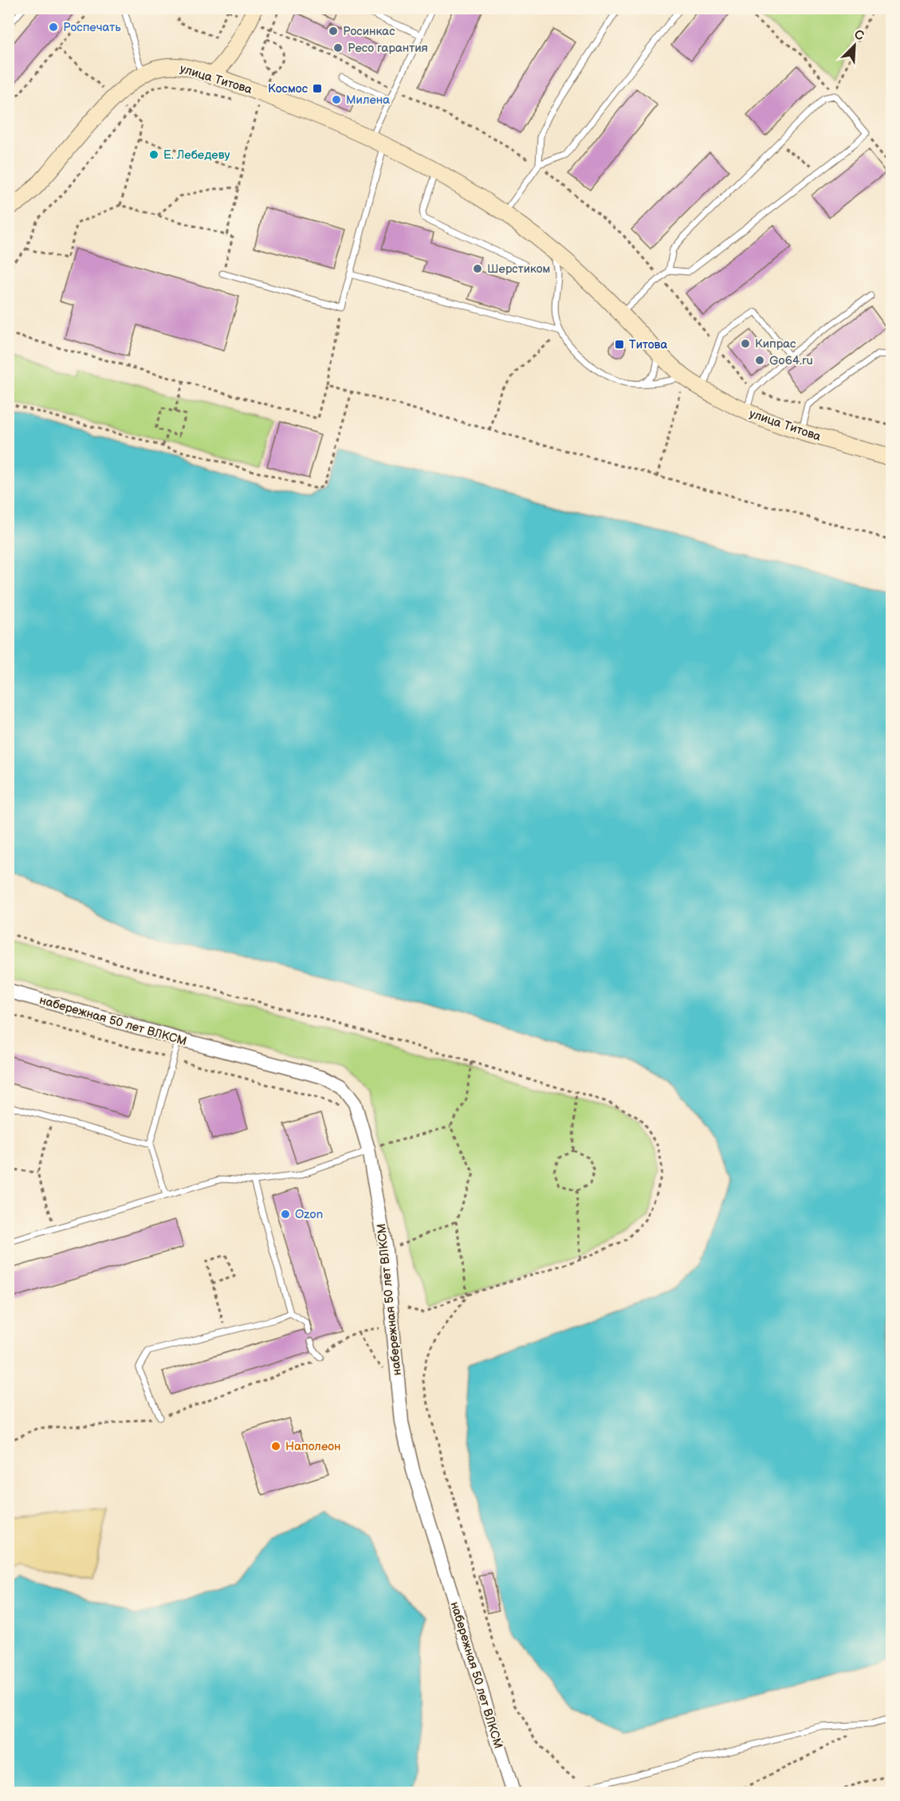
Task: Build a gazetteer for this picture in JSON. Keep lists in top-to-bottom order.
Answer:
{
  "streets": {
    "main road": ["улица Титова"],
    "street": ["набережная 50 лет ВЛКСМ"]
  },
  "places": {
    "other": [
      "Роспечать",
      "Росинкас",
      "Ресо гарантия",
      "Милена",
      "Е. Лебедеву",
      "Шерстиком",
      "Кипрас",
      "Go64.ru",
      "Ozon",
      "Наполеон"
    ],
    "transit": ["Космос", "Титова"]
  },
  "north": "top right"
}
